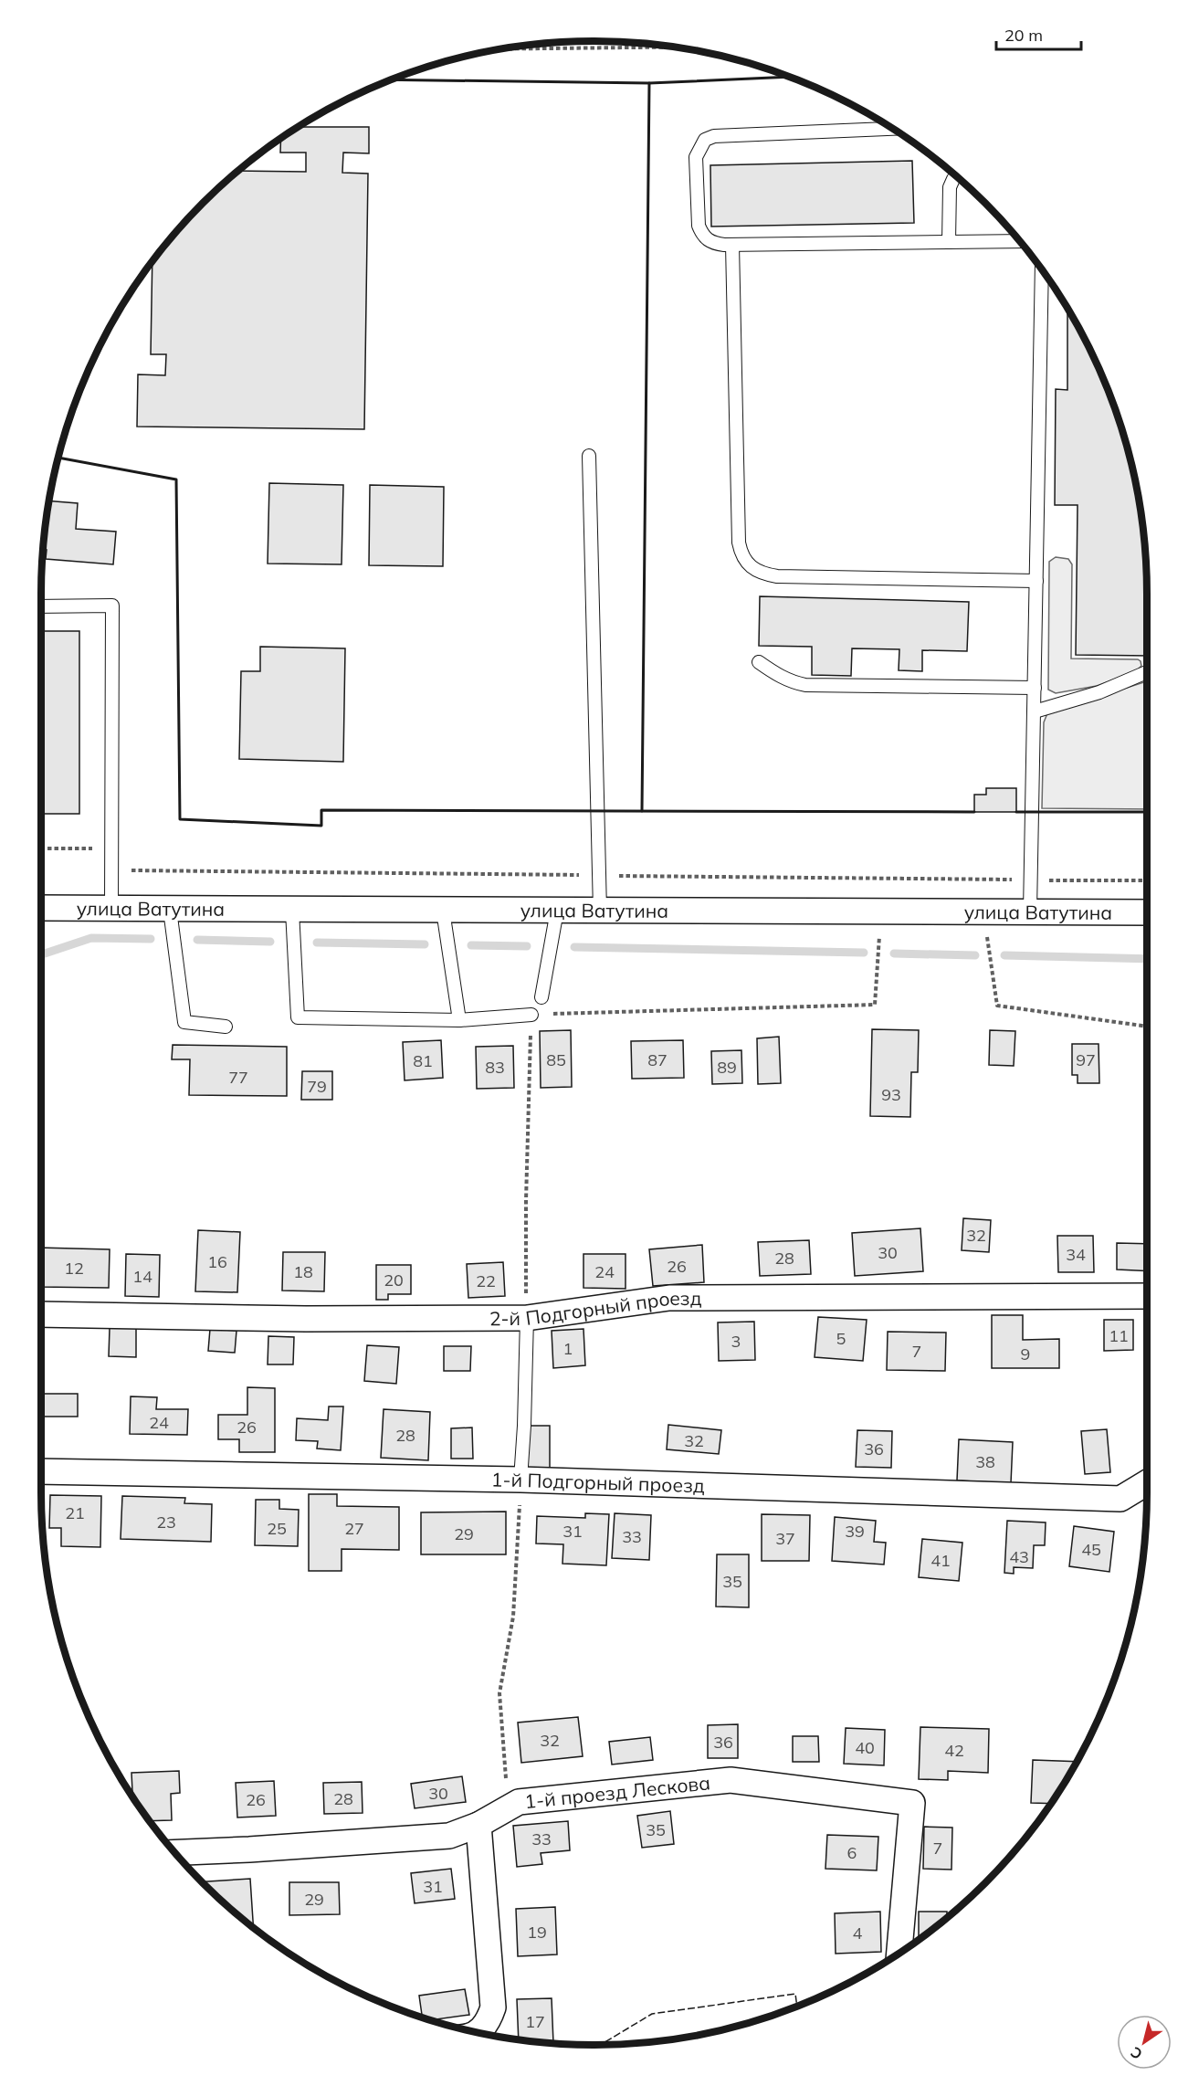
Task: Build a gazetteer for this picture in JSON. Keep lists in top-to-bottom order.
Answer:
{
  "streets": {
    "street": [
      "улица Ватутина",
      "2-й Подгорный проезд",
      "1-й Подгорный проезд",
      "1-й проезд Лескова"
    ]
  },
  "house_numbers": [
    "85",
    "87",
    "97",
    "81",
    "83",
    "89",
    "77",
    "79",
    "93",
    "32",
    "30",
    "34",
    "28",
    "16",
    "26",
    "12",
    "18",
    "24",
    "14",
    "20",
    "22",
    "11",
    "5",
    "3",
    "1",
    "7",
    "9",
    "24",
    "26",
    "28",
    "32",
    "36",
    "38",
    "21",
    "23",
    "25",
    "27",
    "31",
    "39",
    "29",
    "33",
    "37",
    "45",
    "43",
    "41",
    "35",
    "32",
    "36",
    "40",
    "42",
    "30",
    "28",
    "26",
    "35",
    "33",
    "7",
    "6",
    "31",
    "29",
    "19",
    "4",
    "17"
  ],
  "scale_bar": "20 m",
  "north": "bottom left"
}
